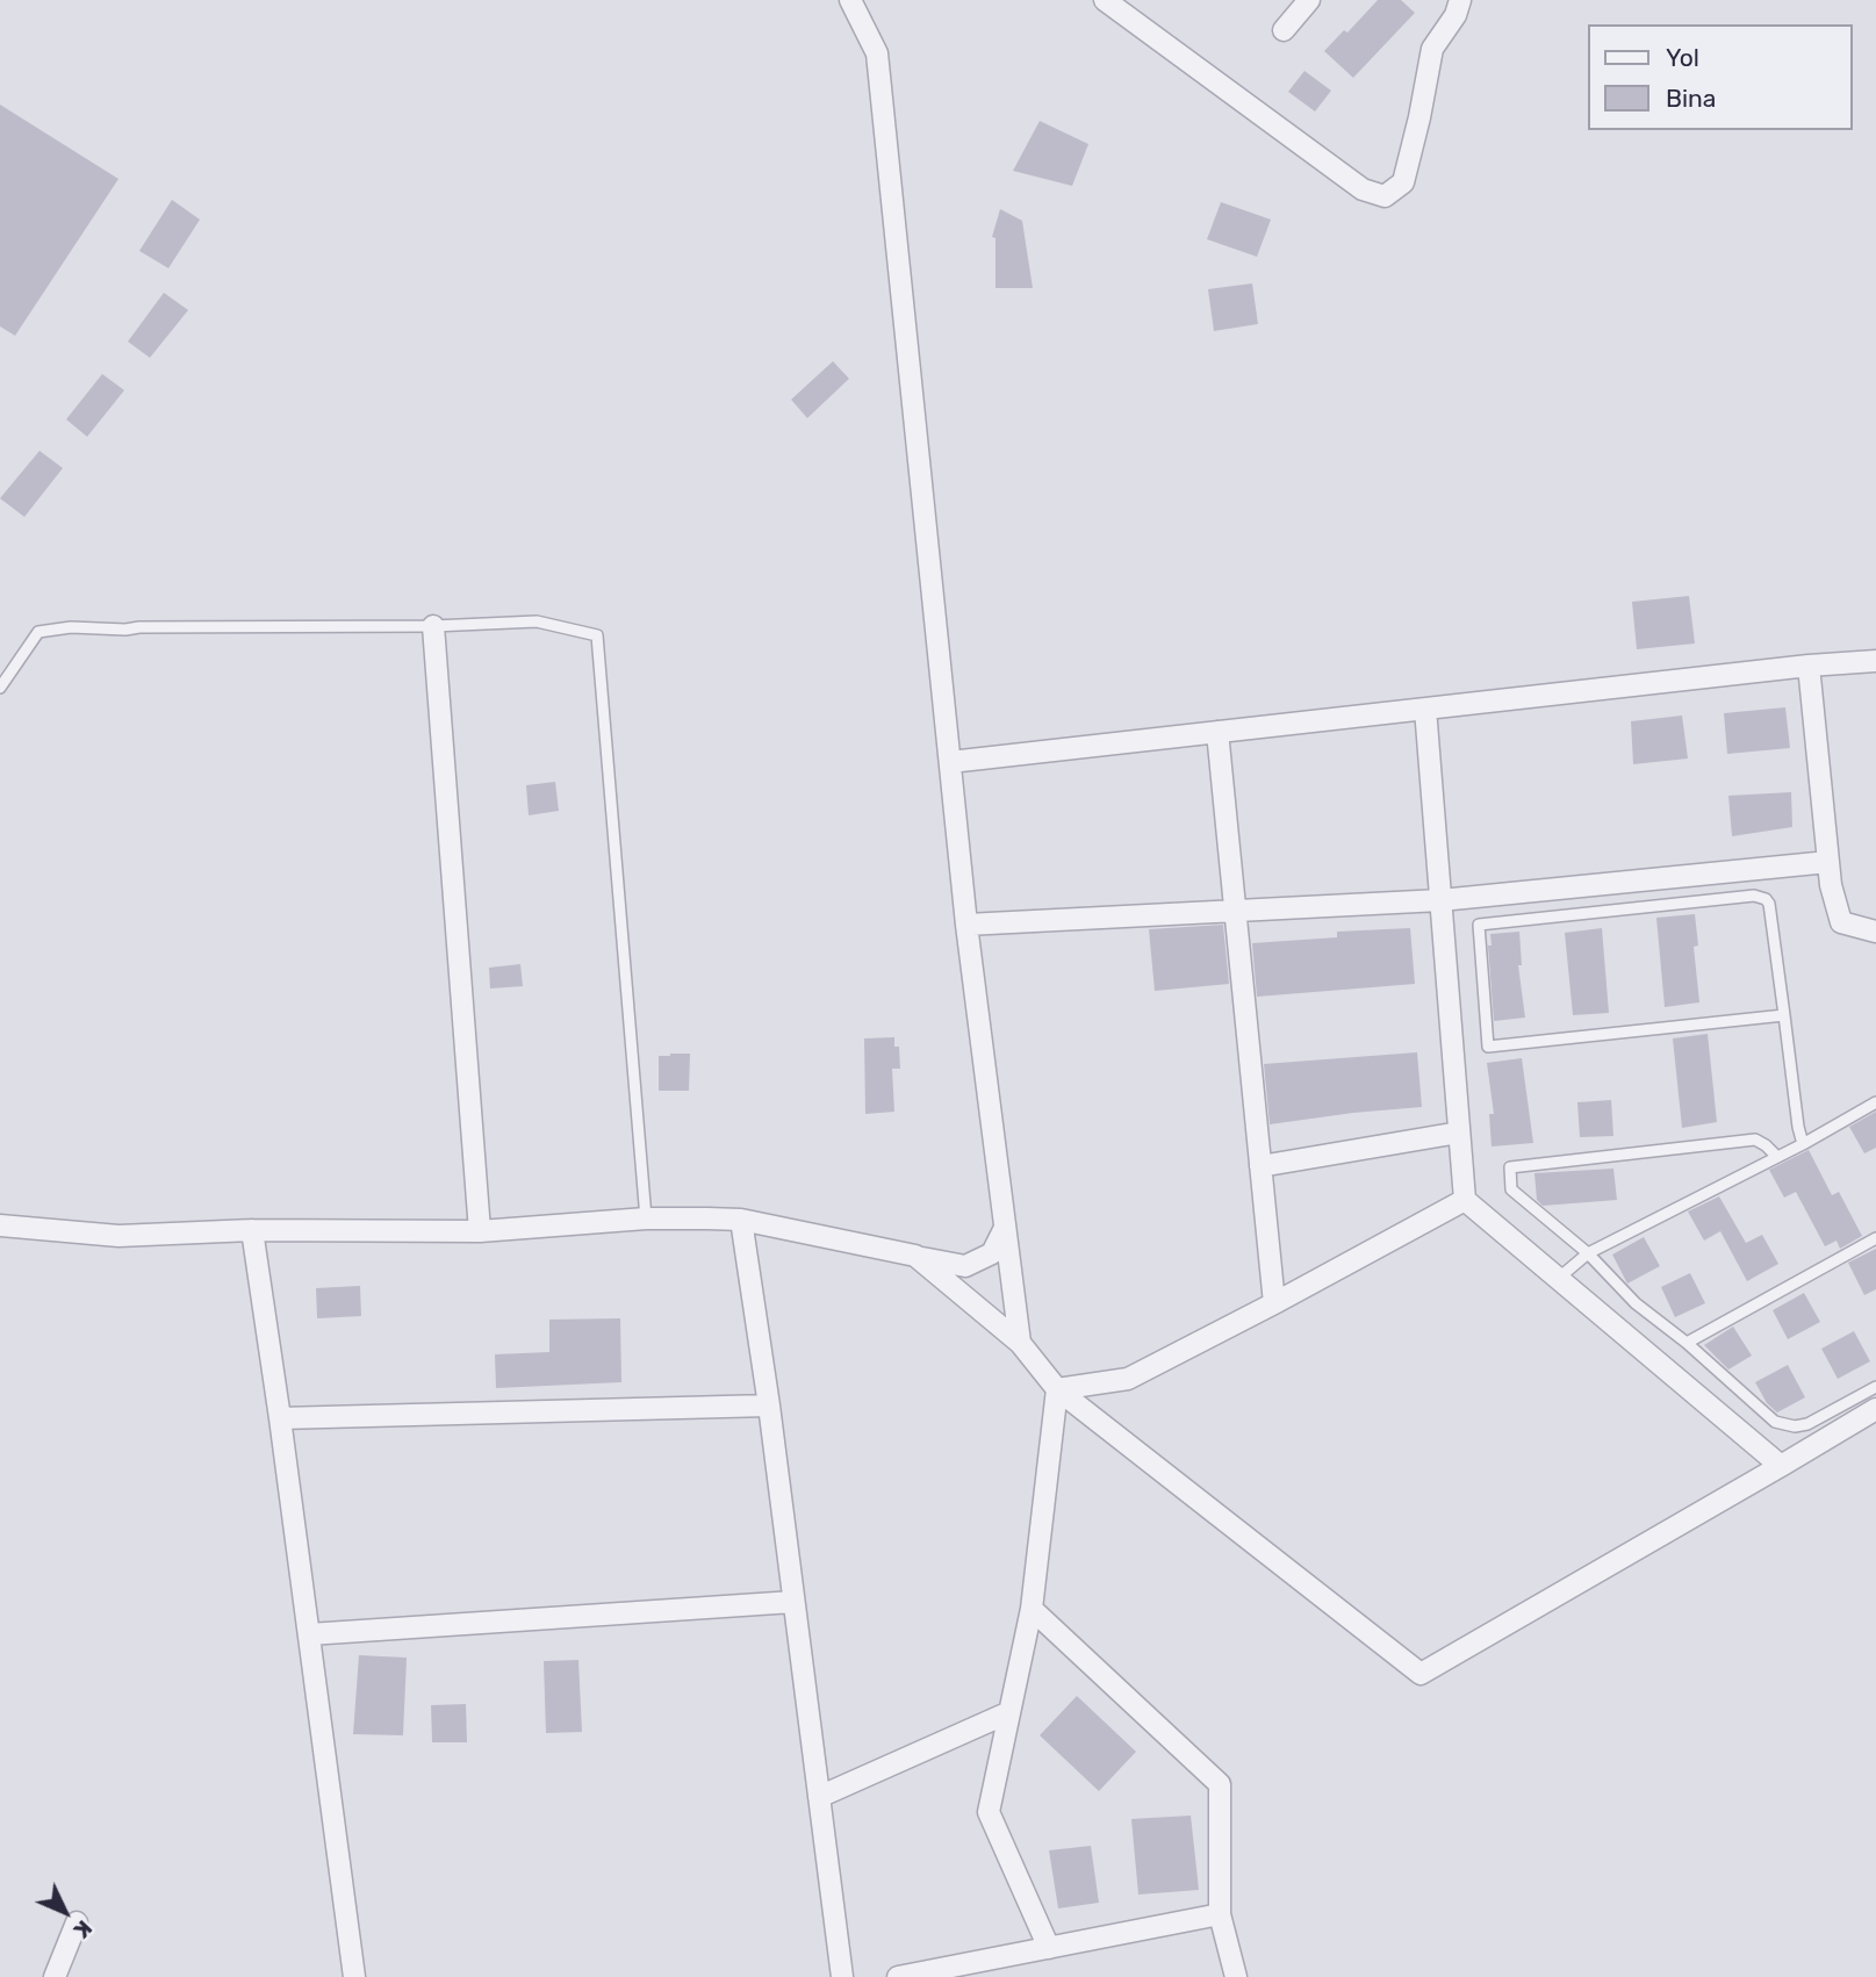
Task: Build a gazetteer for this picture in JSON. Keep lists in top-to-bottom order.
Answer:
{
  "legend": ["Yol", "Bina"],
  "north": "bottom right"
}
